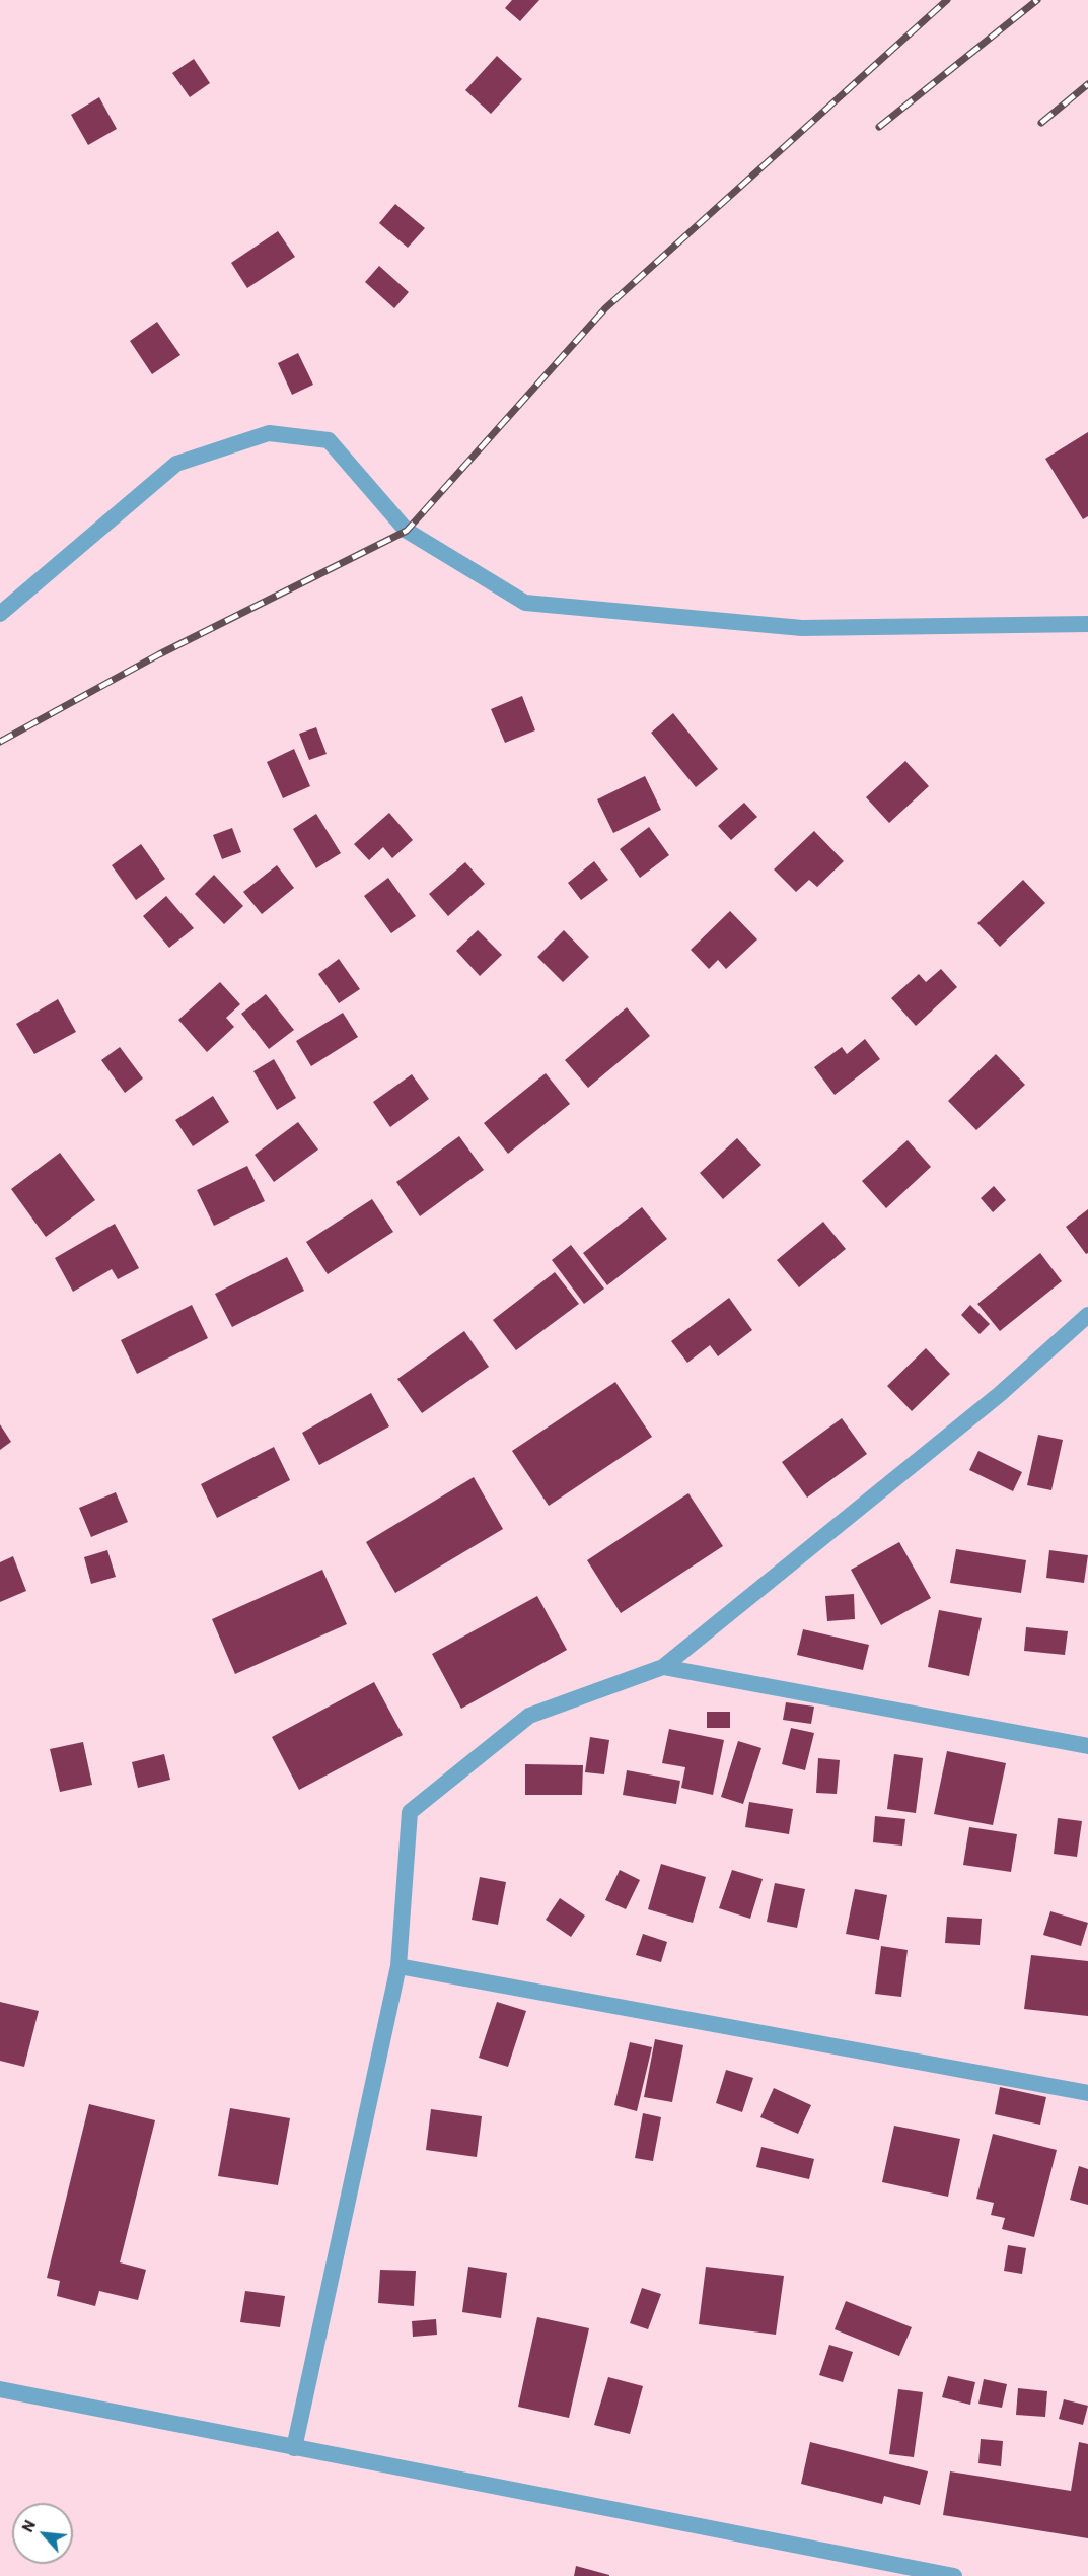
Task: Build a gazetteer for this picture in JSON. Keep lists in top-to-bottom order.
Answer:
{
  "north": "top left"
}
